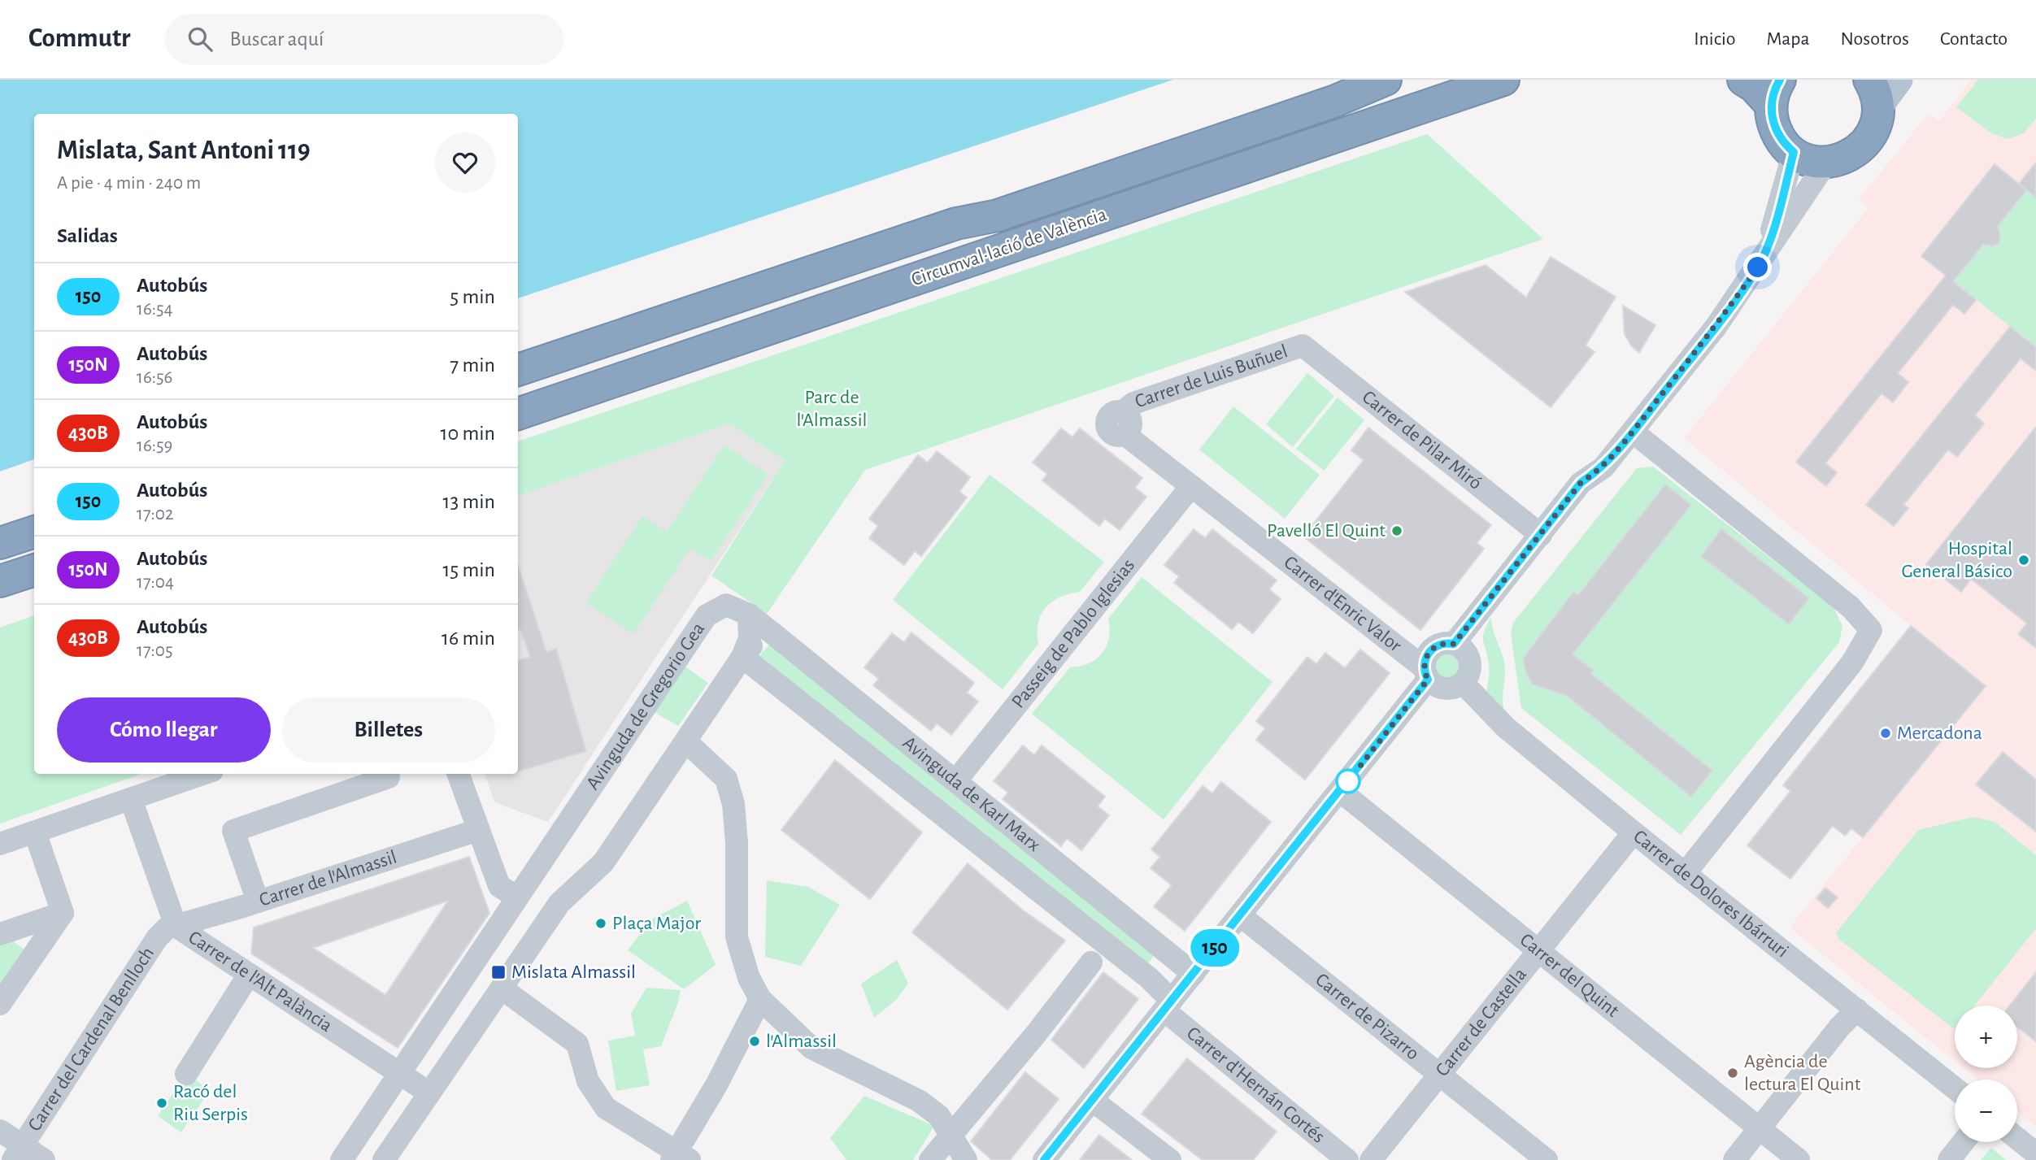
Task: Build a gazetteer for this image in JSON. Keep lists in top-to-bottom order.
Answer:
{
  "streets": {
    "highway": ["Circumval·lació de València"],
    "street": [
      "Carrer de Luis Buñuel",
      "Carrer de Pilar Miró",
      "Carrer d'Enric Valor",
      "Passeig de Pablo Iglesias",
      "Avinguda de Gregorio Gea",
      "Avinguda de Karl Marx",
      "Carrer de l'Almassil",
      "Carrer de Dolores Ibárruri",
      "Carrer del Quint",
      "Carrer de l'Alt Palància",
      "Carrer de Pizarro",
      "Carrer de Castella",
      "Carrer del Cardenal Benlloch",
      "Carrer d'Hernán Cortés"
    ]
  },
  "crossings": [
    ["Carrer de Luis Buñuel", "Carrer de Pilar Miró"],
    ["Carrer de Luis Buñuel", "Carrer d'Enric Valor"],
    ["Carrer d'Enric Valor", "Passeig de Pablo Iglesias"],
    ["Carrer d'Enric Valor", "Carrer de Dolores Ibárruri"],
    ["Passeig de Pablo Iglesias", "Avinguda de Karl Marx"],
    ["Avinguda de Gregorio Gea", "Avinguda de Karl Marx"],
    ["Avinguda de Gregorio Gea", "Carrer de l'Alt Palància"],
    ["Avinguda de Karl Marx", "Carrer d'Hernán Cortés"],
    ["Carrer de l'Almassil", "Carrer de l'Alt Palància"],
    ["Carrer de l'Almassil", "Carrer del Cardenal Benlloch"],
    ["Carrer de Dolores Ibárruri", "Carrer de Castella"],
    ["Carrer del Quint", "Carrer de Castella"],
    ["Carrer de l'Alt Palància", "Carrer del Cardenal Benlloch"],
    ["Carrer de Pizarro", "Carrer de Castella"]
  ],
  "parks": ["Parc de l'Almassil"],
  "places": {
    "other": [
      "Pavelló El Quint",
      "Hospital General Básico",
      "Mercadona",
      "Plaça Major",
      "l'Almassil",
      "Agència de lectura El Quint",
      "Racó del Riu Serpis"
    ],
    "transit": ["Mislata Almassil"]
  },
  "lines": ["bus line 150"],
  "page": {
    "header": "Commutr",
    "search": "Buscar aquí",
    "nav": [
      "Inicio",
      "Mapa",
      "Nosotros",
      "Contacto"
    ],
    "on_map": "150",
    "heading": [
      ["Mislata, Sant Antoni 119", "A pie · 4 min · 240 m"],
      "Salidas"
    ],
    "list": [
      {
        "mark": "150",
        "name": "Autobús",
        "note": "16:54",
        "value": "5 min"
      },
      {
        "mark": "150N",
        "name": "Autobús",
        "note": "16:56",
        "value": "7 min"
      },
      {
        "mark": "430B",
        "name": "Autobús",
        "note": "16:59",
        "value": "10 min"
      },
      {
        "mark": "150",
        "name": "Autobús",
        "note": "17:02",
        "value": "13 min"
      },
      {
        "mark": "150N",
        "name": "Autobús",
        "note": "17:04",
        "value": "15 min"
      },
      {
        "mark": "430B",
        "name": "Autobús",
        "note": "17:05",
        "value": "16 min"
      }
    ],
    "buttons": ["Cómo llegar", "Billetes"],
    "map_buttons": ["+", "−"]
  }
}
